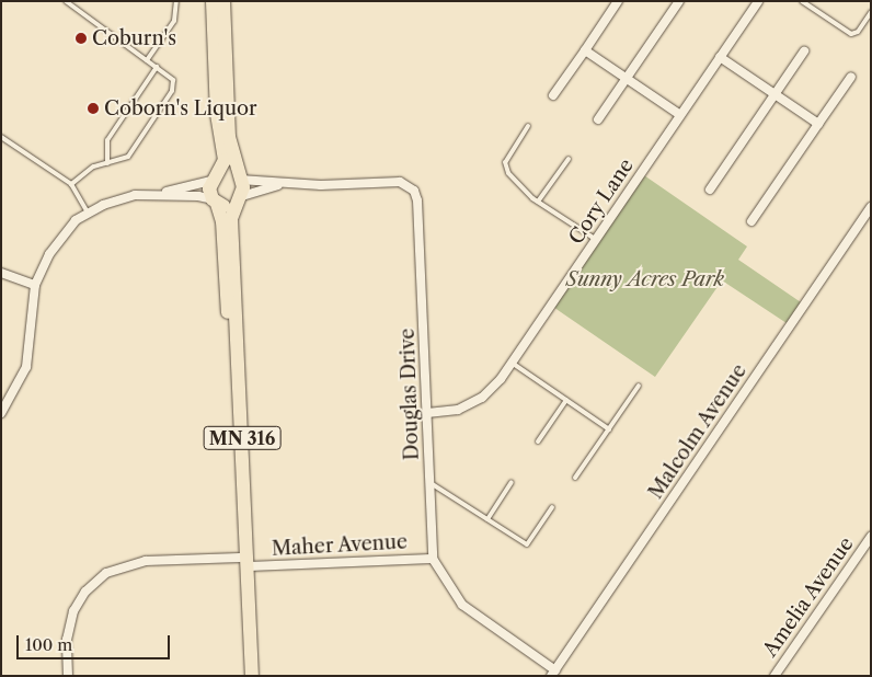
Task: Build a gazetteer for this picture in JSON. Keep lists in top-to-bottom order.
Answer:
{
  "streets": {
    "main road": ["MN 316"],
    "street": [
      "Cory Lane",
      "Douglas Drive",
      "Malcolm Avenue",
      "Maher Avenue",
      "Amelia Avenue"
    ]
  },
  "crossings": [
    ["Cory Lane", "Douglas Drive"],
    ["Douglas Drive", "MN 316"],
    ["Douglas Drive", "Maher Avenue"],
    ["MN 316", "Maher Avenue"]
  ],
  "parks": ["Sunny Acres Park"],
  "places": ["Coburn's", "Coborn's Liquor"],
  "scale_bar": "100 m"
}
